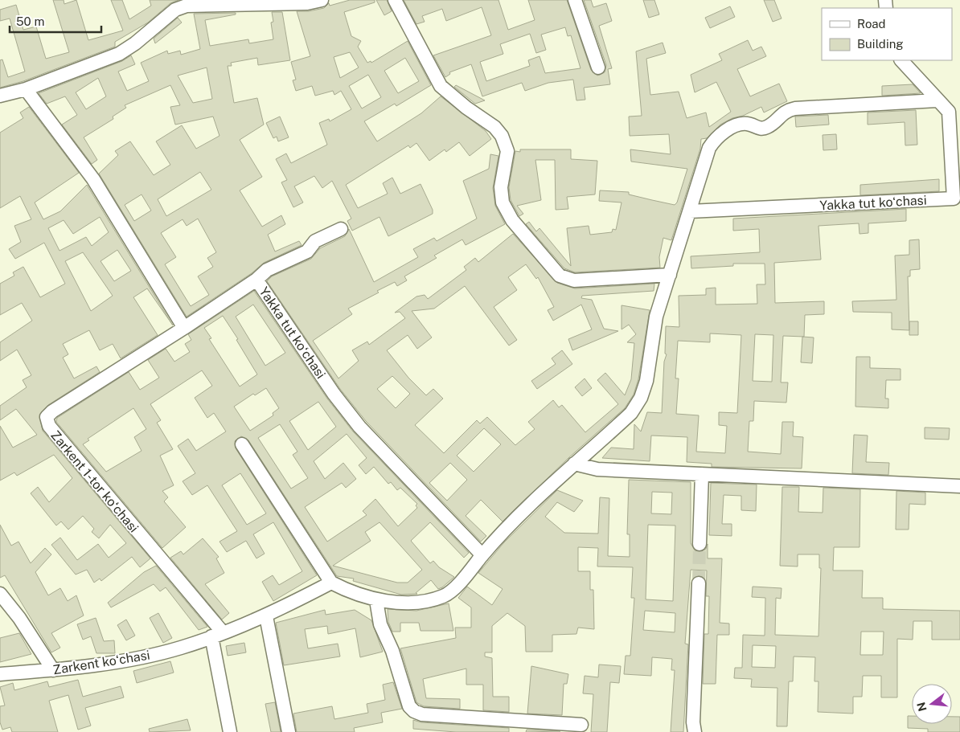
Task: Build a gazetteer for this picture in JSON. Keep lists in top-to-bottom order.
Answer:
{
  "streets": {
    "street": ["Yakka tut koʻchasi", "Zarkent 1-tor koʻchasi", "Zarkent koʻchasi"]
  },
  "crossings": [
    ["Yakka tut koʻchasi", "Zarkent 1-tor koʻchasi"],
    ["Zarkent 1-tor koʻchasi", "Zarkent koʻchasi"]
  ],
  "legend": ["Road", "Building"],
  "scale_bar": "50 m",
  "north": "left"
}
